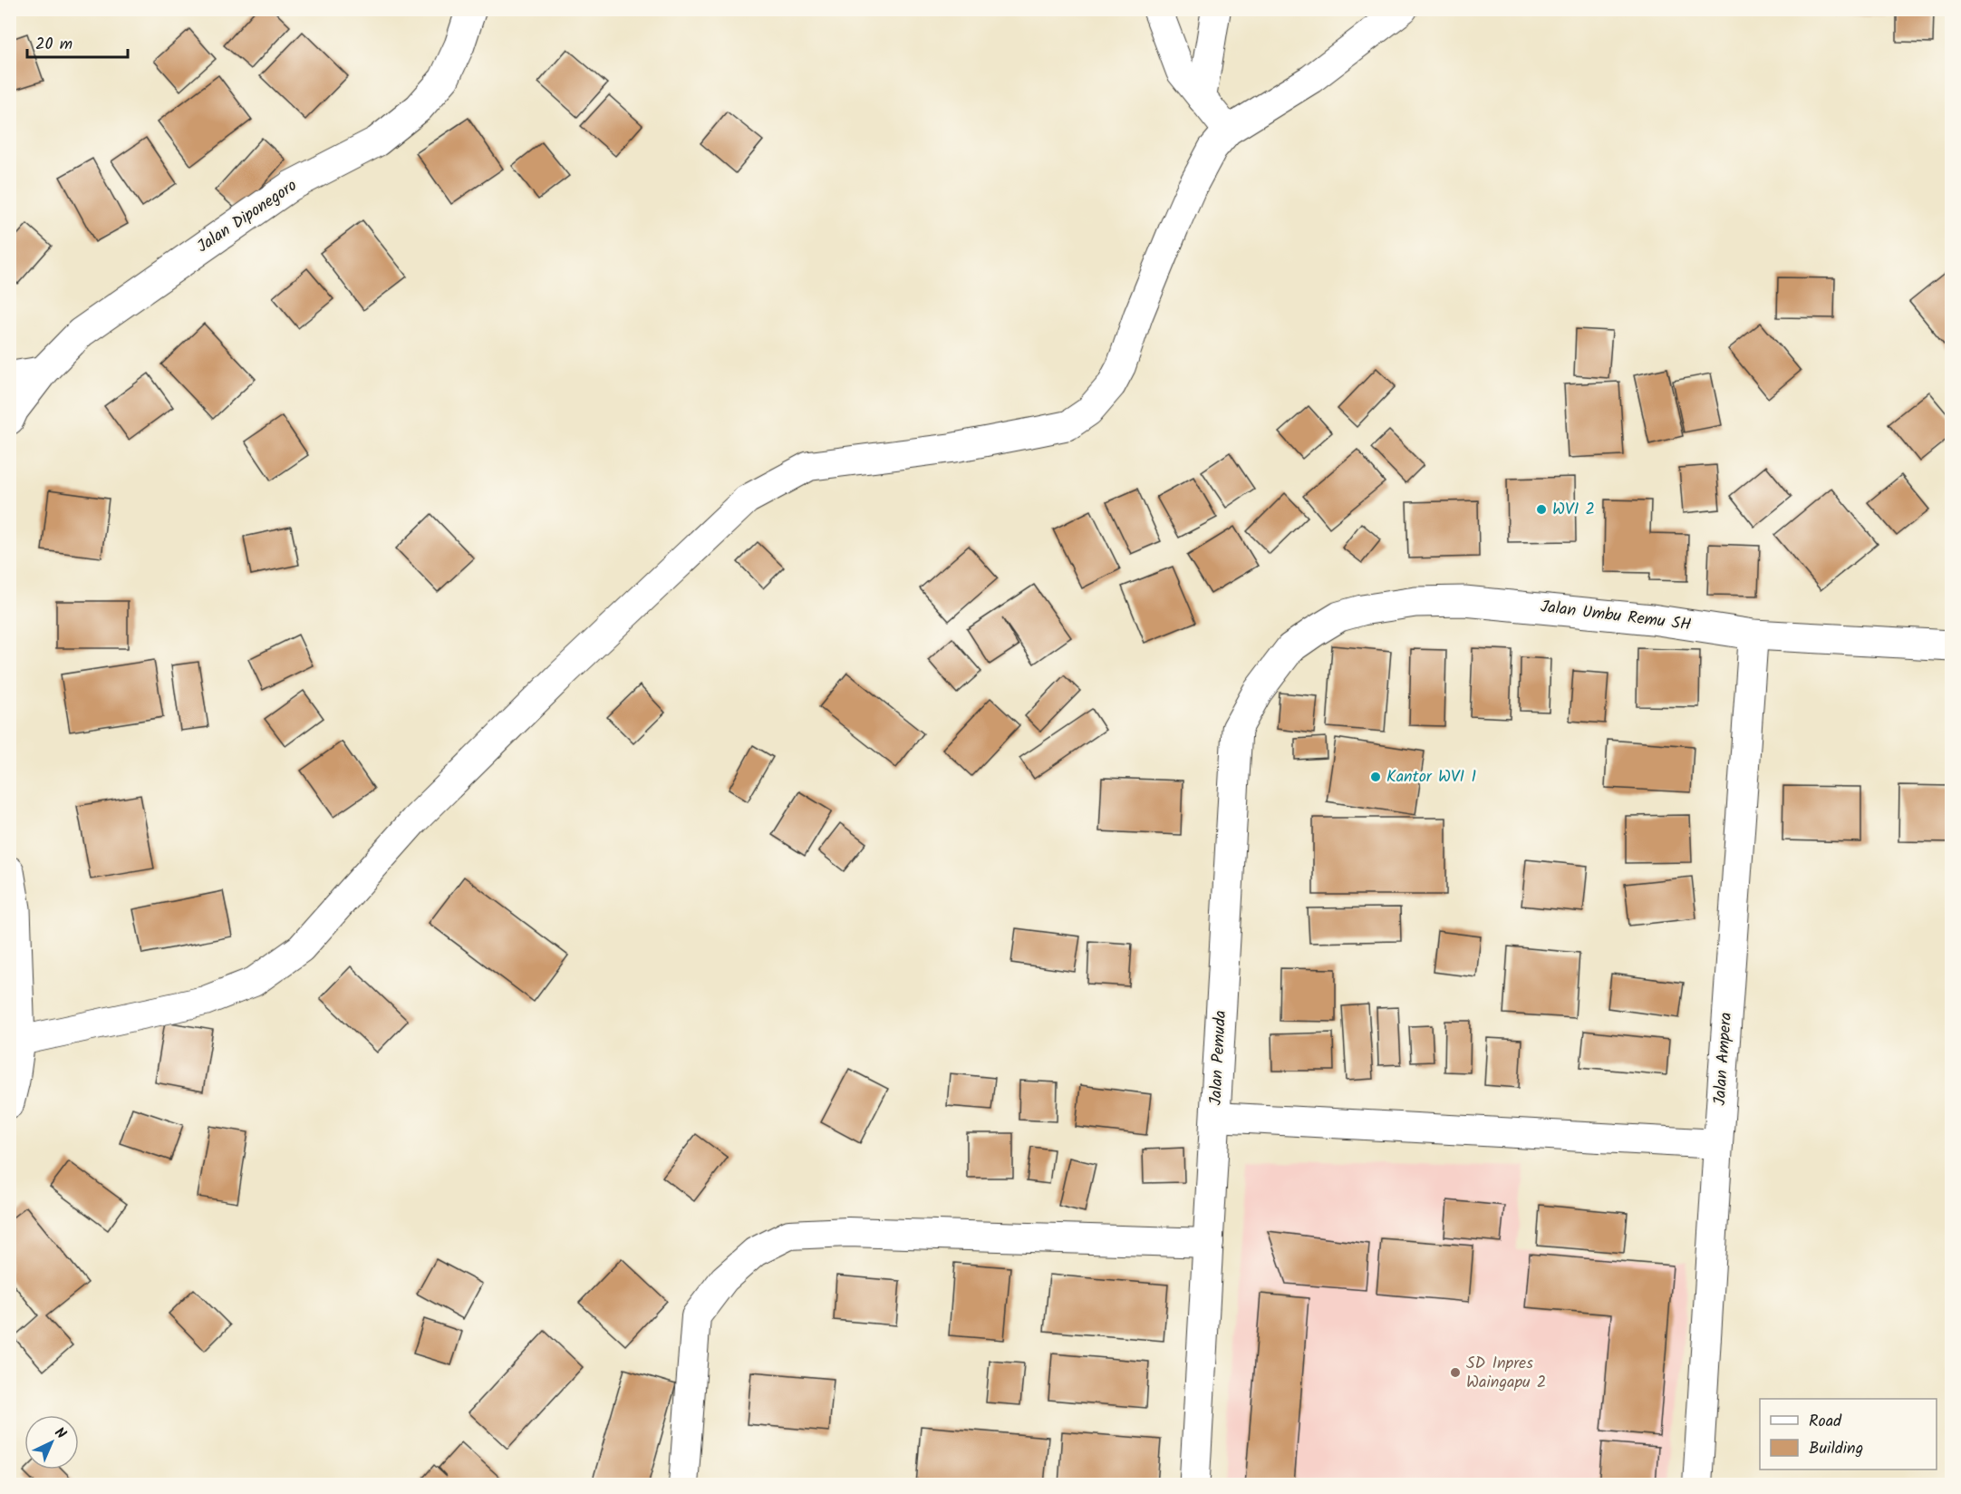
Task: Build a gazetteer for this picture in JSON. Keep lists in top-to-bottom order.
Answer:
{
  "streets": {
    "main road": ["Jalan Diponegoro", "Jalan Umbu Remu SH", "Jalan Pemuda"],
    "street": ["Jalan Ampera"]
  },
  "crossings": [
    ["Jalan Umbu Remu SH", "Jalan Pemuda"],
    ["Jalan Umbu Remu SH", "Jalan Ampera"]
  ],
  "places": ["WVI 2", "Kantor WVI 1", "SD Inpres Waingapu 2"],
  "legend": ["Road", "Building"],
  "scale_bar": "20 m",
  "north": "top right"
}
